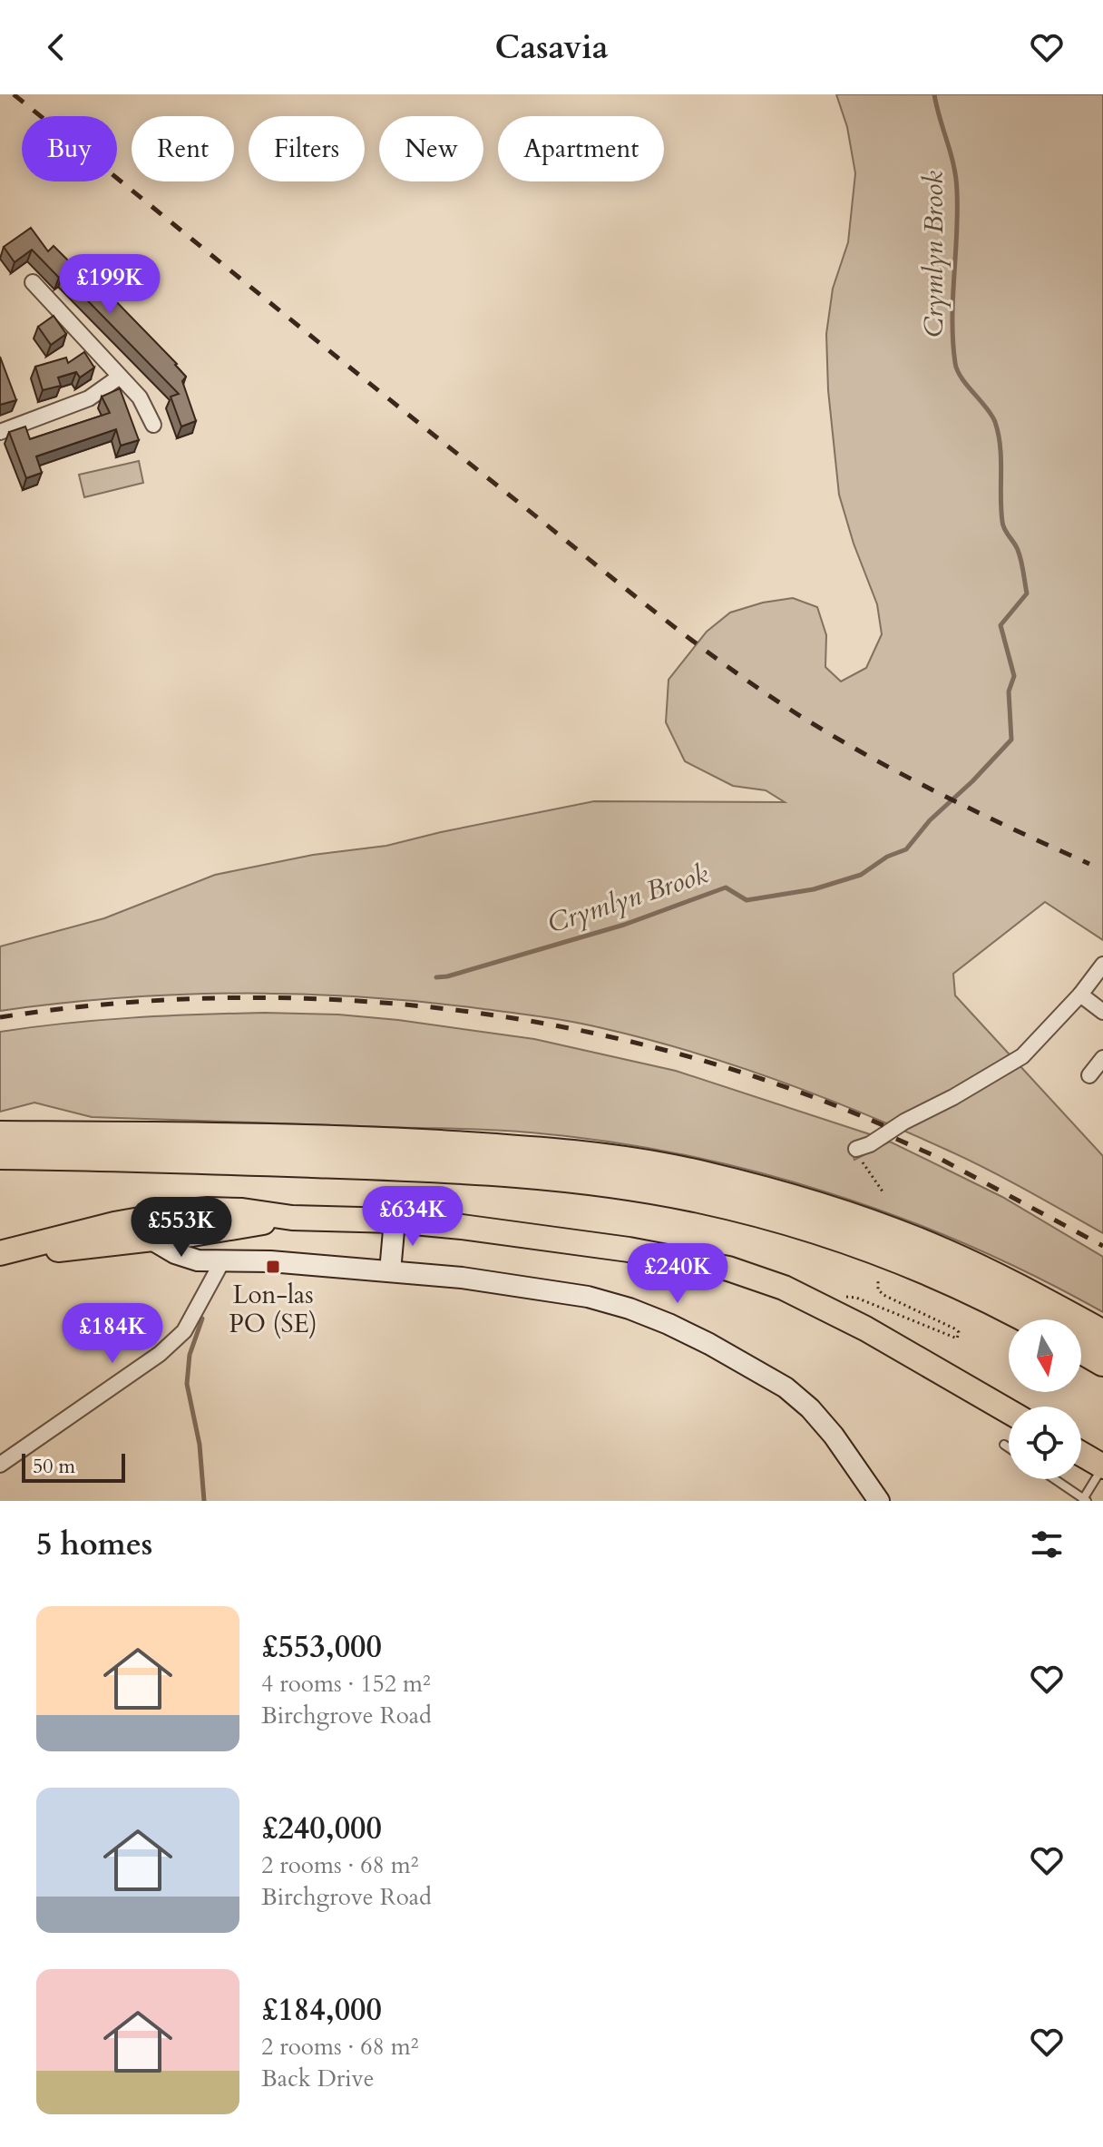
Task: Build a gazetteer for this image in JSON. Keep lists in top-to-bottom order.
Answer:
{
  "water": ["Crymlyn Brook"],
  "places": {
    "transit": ["Lon-las PO (SE)"]
  },
  "scale_bar": "50 m",
  "north": "bottom",
  "page": {
    "header": "Casavia",
    "chip": [
      "Buy",
      "Rent",
      "Filters",
      "New",
      "Apartment"
    ],
    "price": [
      "£199K",
      "£634K",
      "£553K",
      "£240K",
      "£184K"
    ],
    "scale": "50 m",
    "heading": "5 homes",
    "list": [
      {
        "name": "£553,000",
        "note": "4 rooms · 152 m² · Birchgrove Road"
      },
      {
        "name": "£240,000",
        "note": "2 rooms · 68 m² · Birchgrove Road"
      },
      {
        "name": "£184,000",
        "note": "2 rooms · 68 m² · Back Drive"
      }
    ]
  }
}
